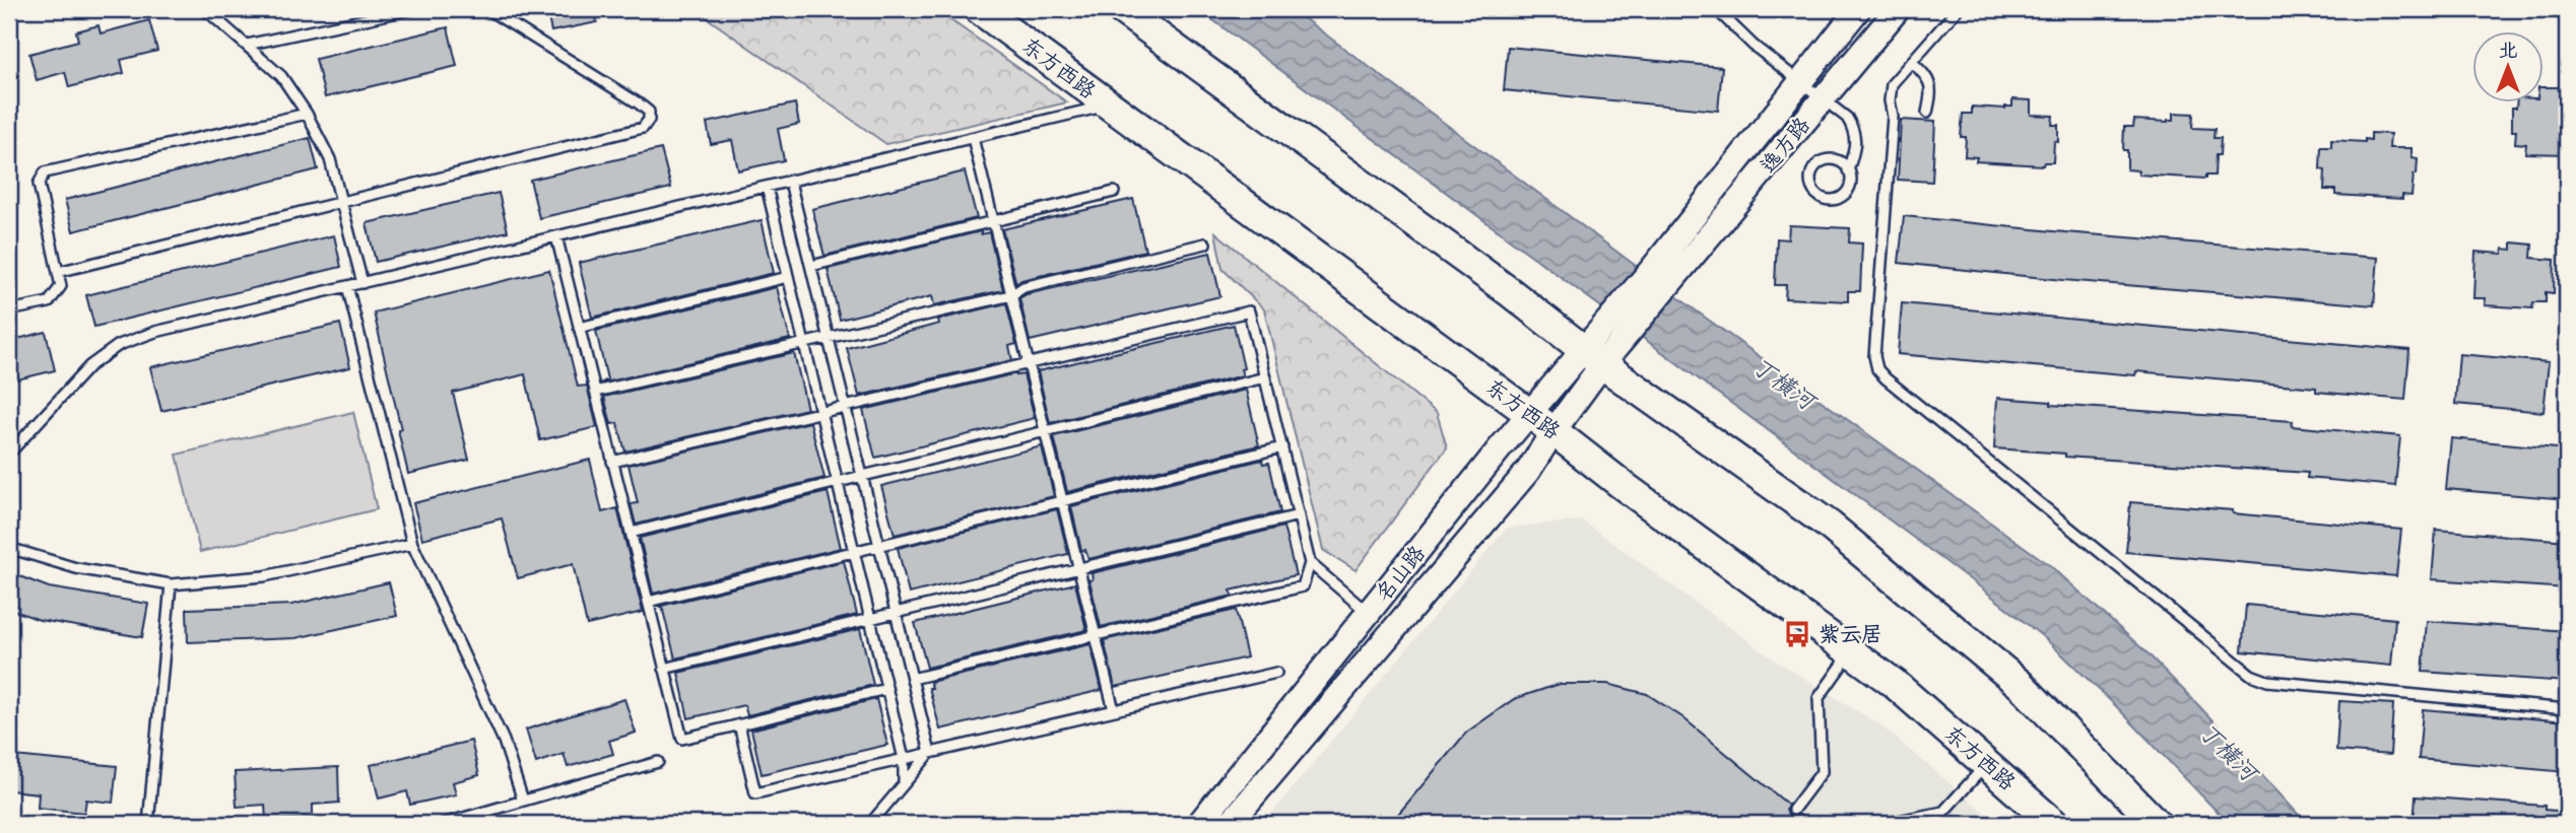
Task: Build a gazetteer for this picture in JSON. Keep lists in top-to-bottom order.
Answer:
{
  "streets": {
    "main road": ["东方西路"],
    "street": ["逸方路", "名山路"]
  },
  "crossings": [
    ["东方西路", "名山路"],
    ["逸方路", "名山路"]
  ],
  "water": ["丁横河"],
  "places": {
    "bus stop": ["紫云居"]
  },
  "north": "top"
}
